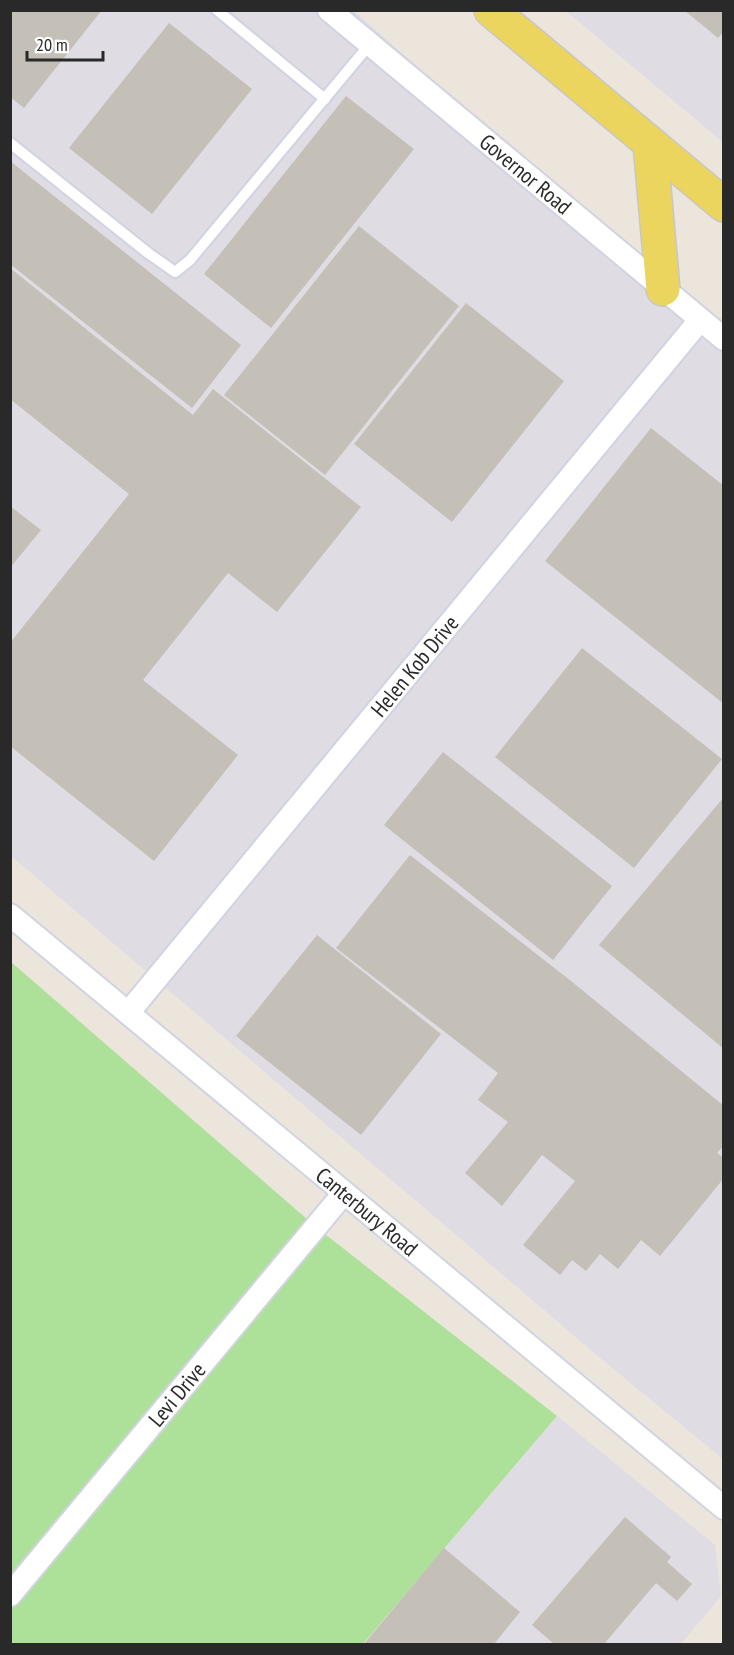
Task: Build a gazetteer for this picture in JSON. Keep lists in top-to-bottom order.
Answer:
{
  "streets": {
    "street": [
      "Governor Road",
      "Helen Kob Drive",
      "Canterbury Road",
      "Levi Drive"
    ]
  },
  "crossings": [
    ["Governor Road", "Helen Kob Drive"],
    ["Helen Kob Drive", "Canterbury Road"],
    ["Canterbury Road", "Levi Drive"]
  ],
  "scale_bar": "20 m"
}
